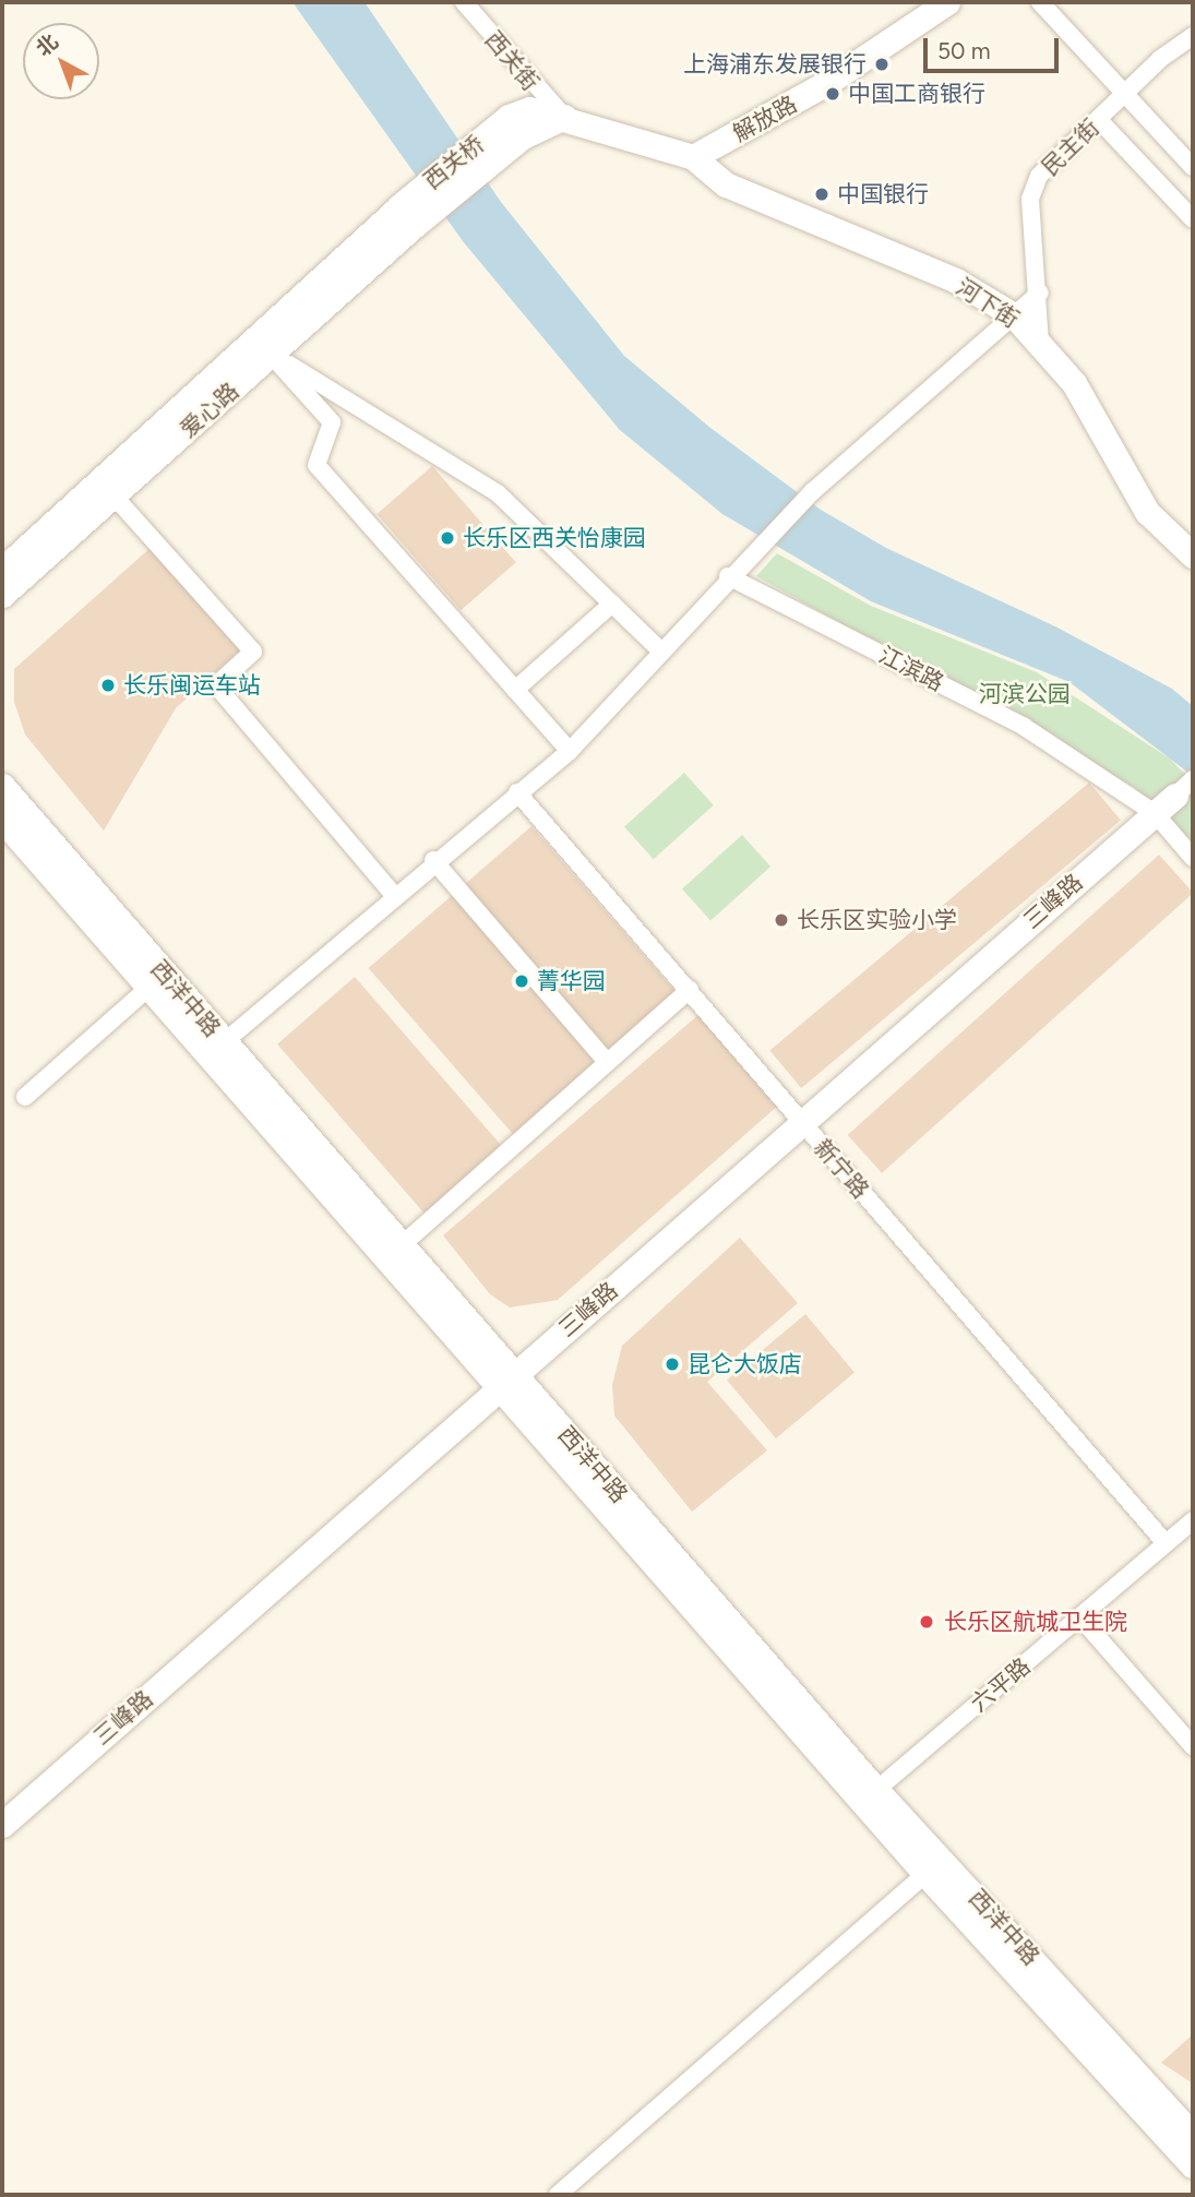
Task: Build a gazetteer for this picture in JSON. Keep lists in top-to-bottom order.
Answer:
{
  "streets": {
    "main road": [
      "解放路",
      "西关桥",
      "河下街",
      "爱心路",
      "三峰路",
      "西洋中路"
    ],
    "street": [
      "西关街",
      "民主街",
      "江滨路",
      "新宁路",
      "六平路"
    ]
  },
  "crossings": [
    ["西关街", "西关桥"],
    ["解放路", "河下街"],
    ["民主街", "河下街"],
    ["西关桥", "爱心路"],
    ["江滨路", "三峰路"],
    ["三峰路", "西洋中路"],
    ["三峰路", "新宁路"],
    ["西洋中路", "六平路"],
    ["新宁路", "六平路"]
  ],
  "parks": ["河滨公园"],
  "places": [
    "上海浦东发展银行",
    "中国工商银行",
    "中国银行",
    "长乐区西关怡康园",
    "长乐闽运车站",
    "长乐区实验小学",
    "菁华园",
    "昆仑大饭店",
    "长乐区航城卫生院"
  ],
  "scale_bar": "50 m",
  "north": "top left"
}
